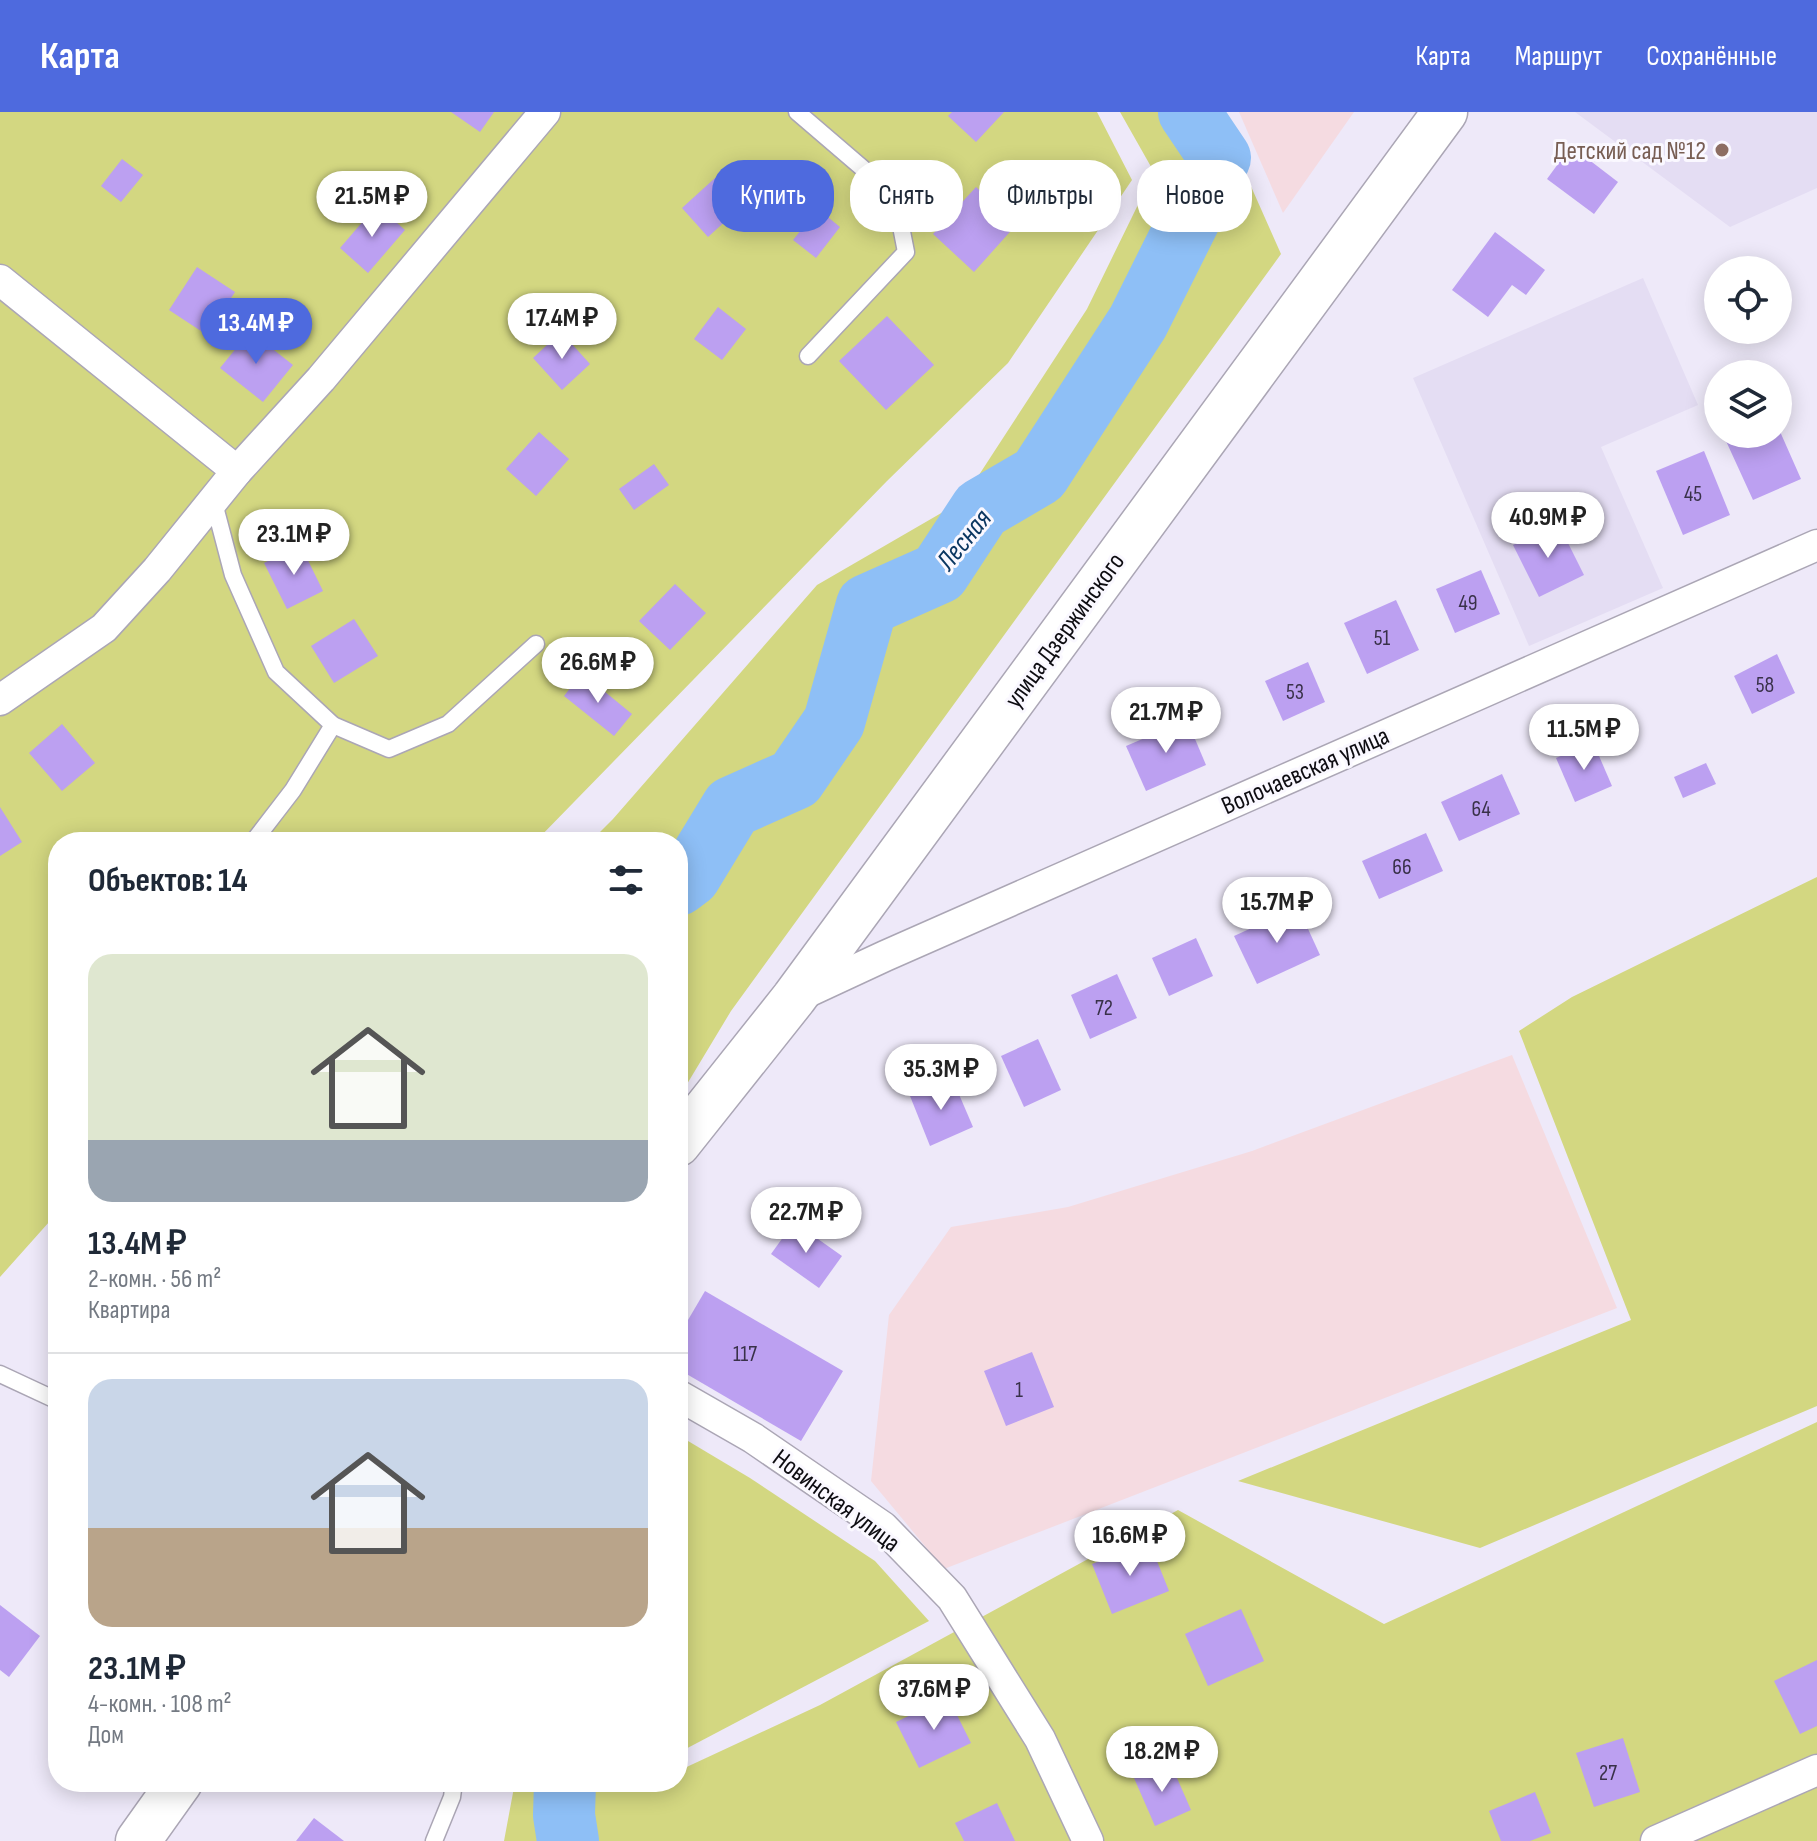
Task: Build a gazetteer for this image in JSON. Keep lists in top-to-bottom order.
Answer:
{
  "streets": {
    "main road": ["улица Дзержинского"],
    "street": ["Волочаевская улица", "Новинская улица"]
  },
  "crossings": [
    ["улица Дзержинского", "Волочаевская улица"]
  ],
  "water": ["Лесная"],
  "places": ["Детский сад №12"],
  "house_numbers": [
    "45",
    "49",
    "51",
    "58",
    "53",
    "64",
    "66",
    "72",
    "117",
    "1",
    "27"
  ],
  "page": {
    "header": "Карта",
    "nav": ["Карта", "Маршрут", "Сохранённые"],
    "chip": [
      "Купить",
      "Снять",
      "Фильтры",
      "Новое"
    ],
    "price": [
      "21.5M ₽",
      "17.4M ₽",
      "13.4M ₽",
      "40.9M ₽",
      "23.1M ₽",
      "26.6M ₽",
      "21.7M ₽",
      "11.5M ₽",
      "15.7M ₽",
      "35.3M ₽",
      "22.7M ₽",
      "16.6M ₽",
      "37.6M ₽",
      "18.2M ₽"
    ],
    "heading": "Объектов: 14",
    "list": [
      {
        "name": "13.4M ₽",
        "note": "2-комн. · 56 m² · Квартира"
      },
      {
        "name": "23.1M ₽",
        "note": "4-комн. · 108 m² · Дом"
      }
    ]
  }
}
